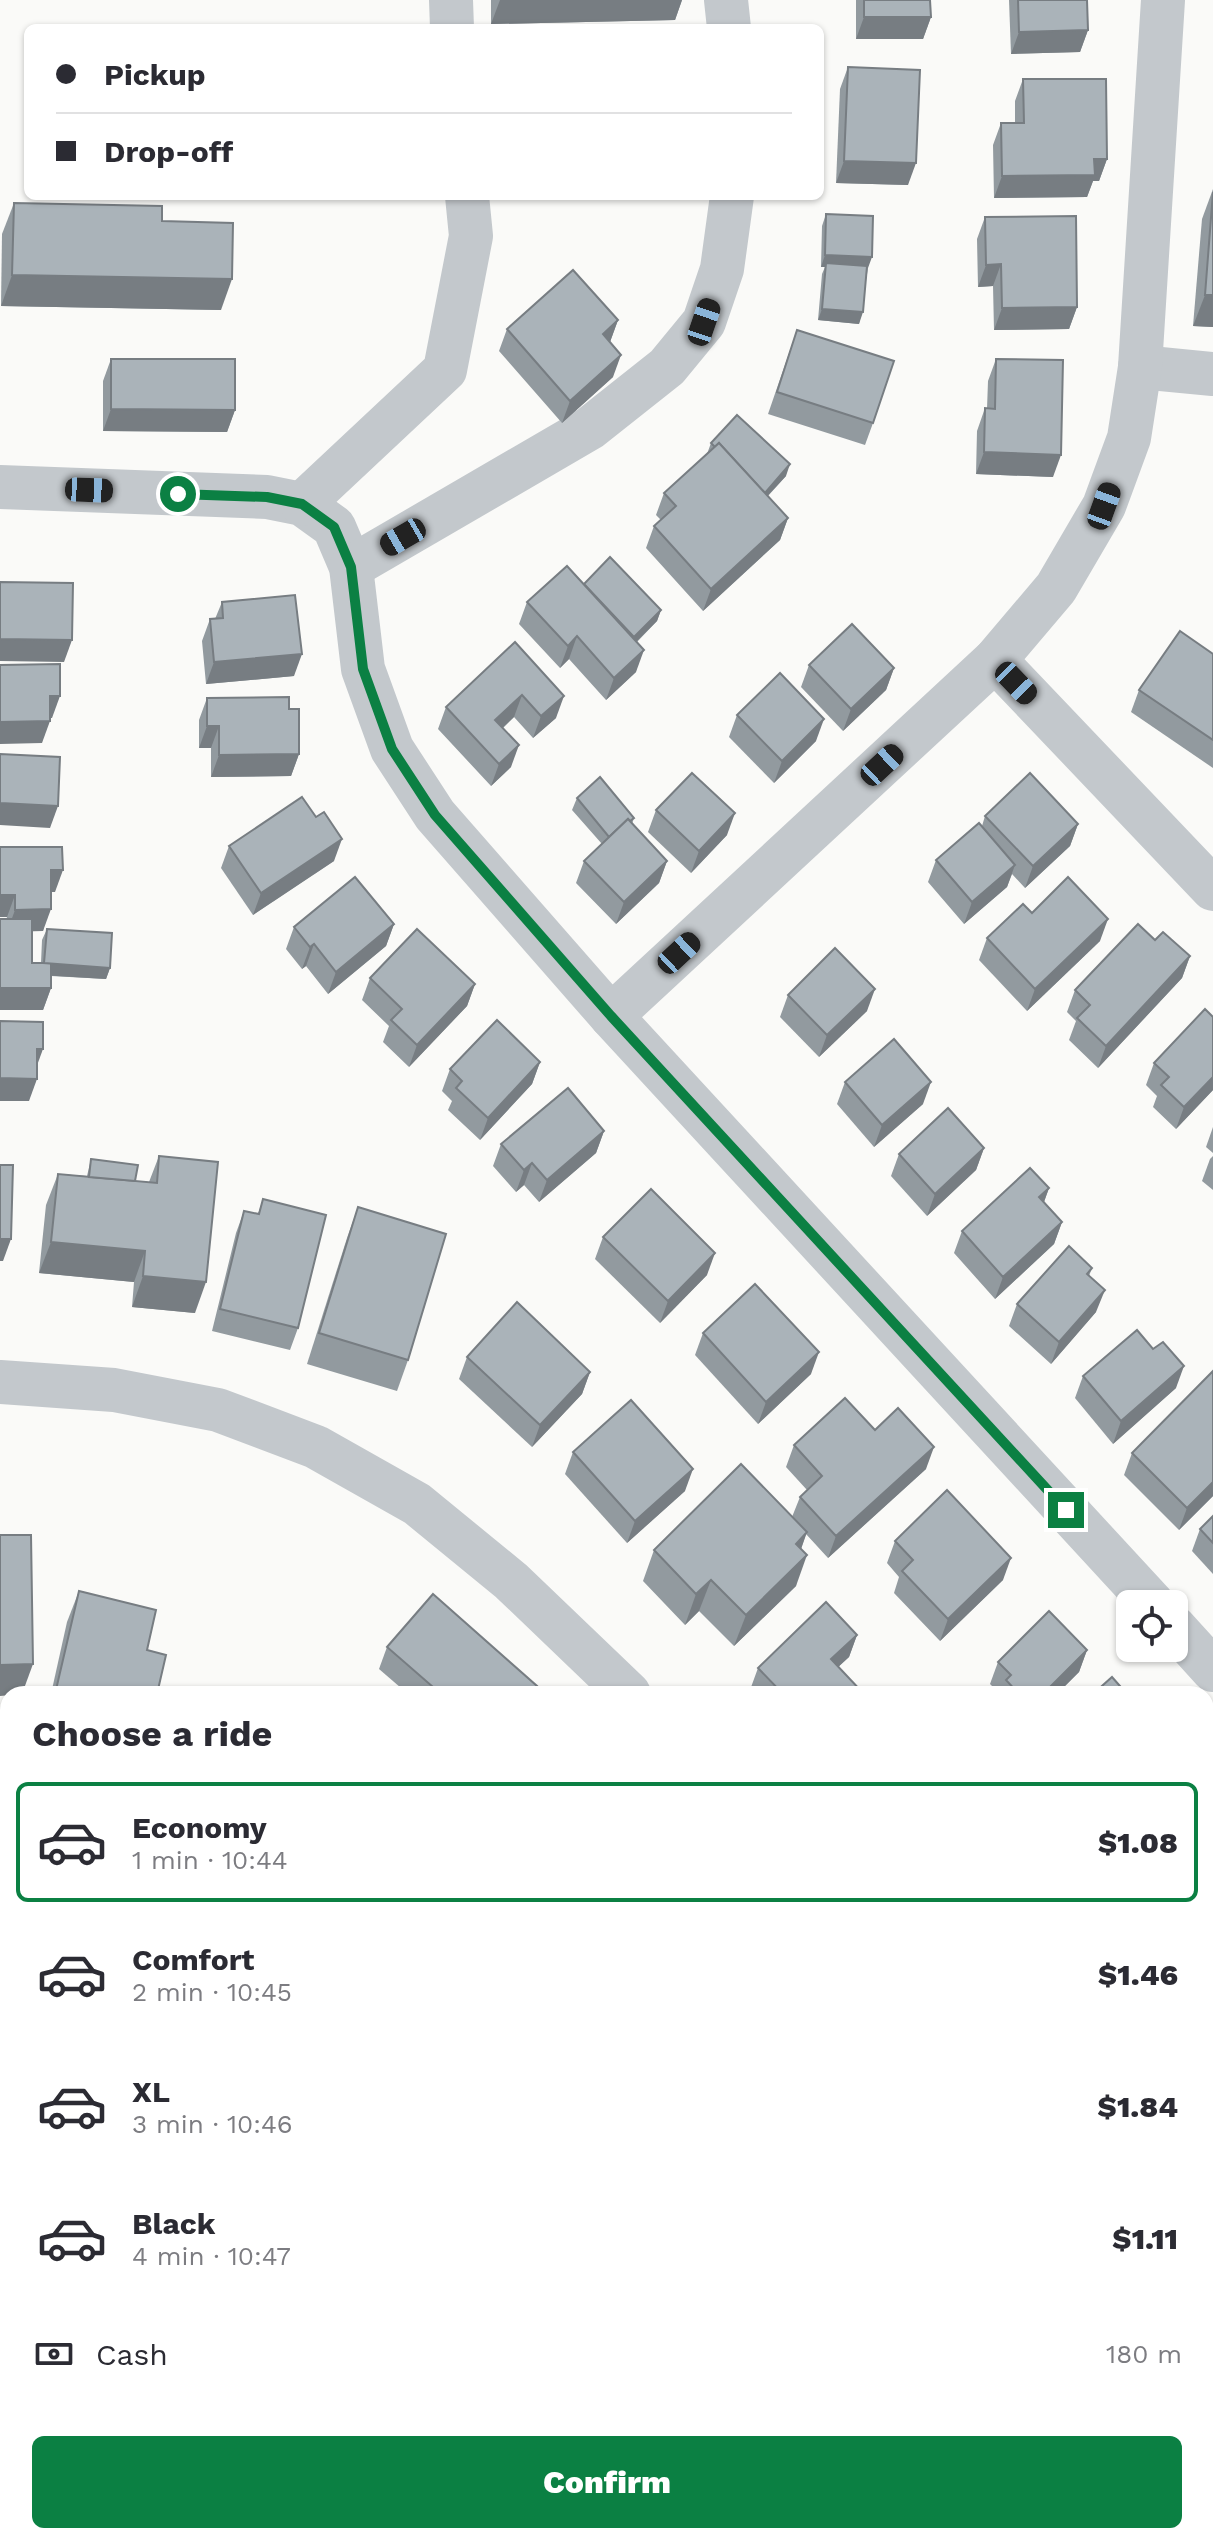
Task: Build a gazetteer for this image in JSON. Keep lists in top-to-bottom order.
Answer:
{
  "page": {
    "banner": ["Pickup", "Drop-off"],
    "heading": "Choose a ride",
    "list": [
      {
        "name": "Economy",
        "note": "1 min · 10:44",
        "value": "$1.08"
      },
      {
        "name": "Comfort",
        "note": "2 min · 10:45",
        "value": "$1.46"
      },
      {
        "name": "XL",
        "note": "3 min · 10:46",
        "value": "$1.84"
      },
      {
        "name": "Black",
        "note": "4 min · 10:47",
        "value": "$1.11"
      }
    ],
    "pay": ["Cash", "180 m"],
    "buttons": "Confirm"
  }
}
